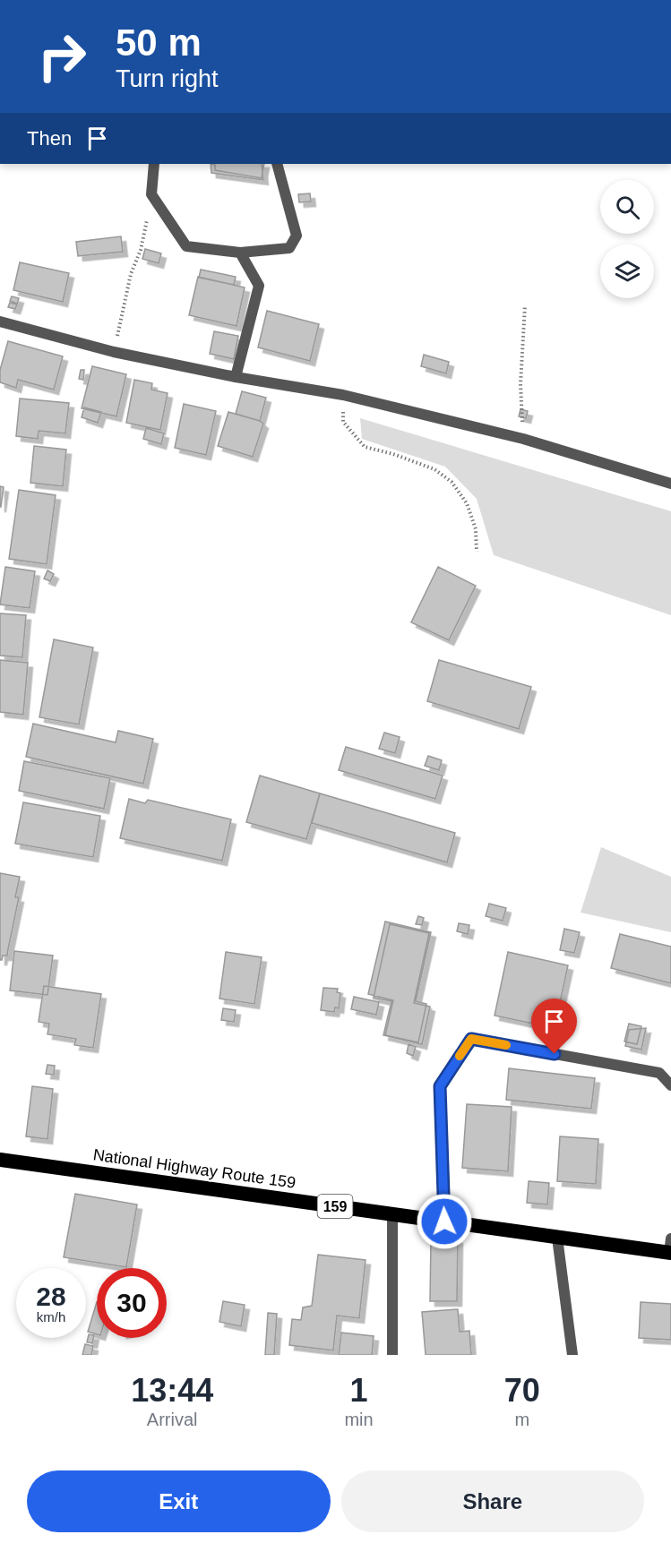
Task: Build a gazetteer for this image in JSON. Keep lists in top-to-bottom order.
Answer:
{
  "streets": {
    "highway": ["National Highway Route 159", "159"]
  },
  "page": {
    "turn": ["50 m", "Turn right"],
    "then": "Then",
    "speed": "28 km/h",
    "limit": "30",
    "eta": [
      "13:44",
      "Arrival",
      "1",
      "min",
      "70",
      "m"
    ],
    "buttons": ["Exit", "Share"]
  }
}
